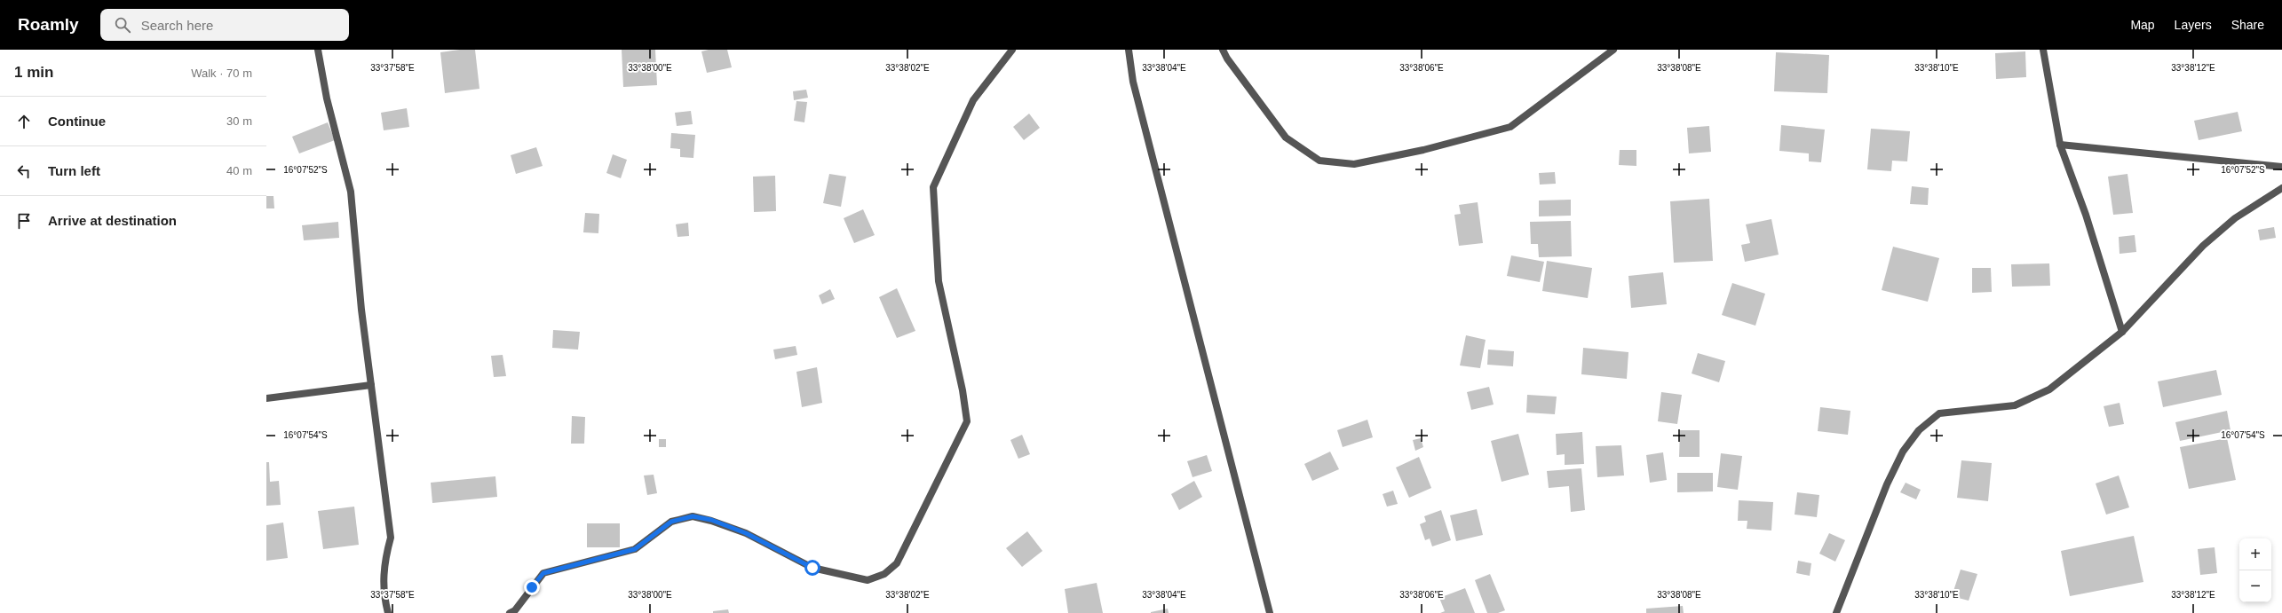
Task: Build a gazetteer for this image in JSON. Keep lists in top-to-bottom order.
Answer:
{
  "page": {
    "header": "Roamly",
    "search": "Search here",
    "nav": ["Map", "Layers", "Share"],
    "heading": ["1 min", "Walk · 70 m"],
    "list": [
      ["Continue", "30 m"],
      ["Turn left", "40 m"],
      "Arrive at destination"
    ],
    "map_buttons": ["+", "−"]
  },
  "coordinates": [
    "33°37'58\"E",
    "33°38'00\"E",
    "33°38'02\"E",
    "33°38'04\"E",
    "33°38'06\"E",
    "33°38'08\"E",
    "33°38'10\"E",
    "33°38'12\"E",
    "16°07'52\"S",
    "16°07'54\"S"
  ]
}
